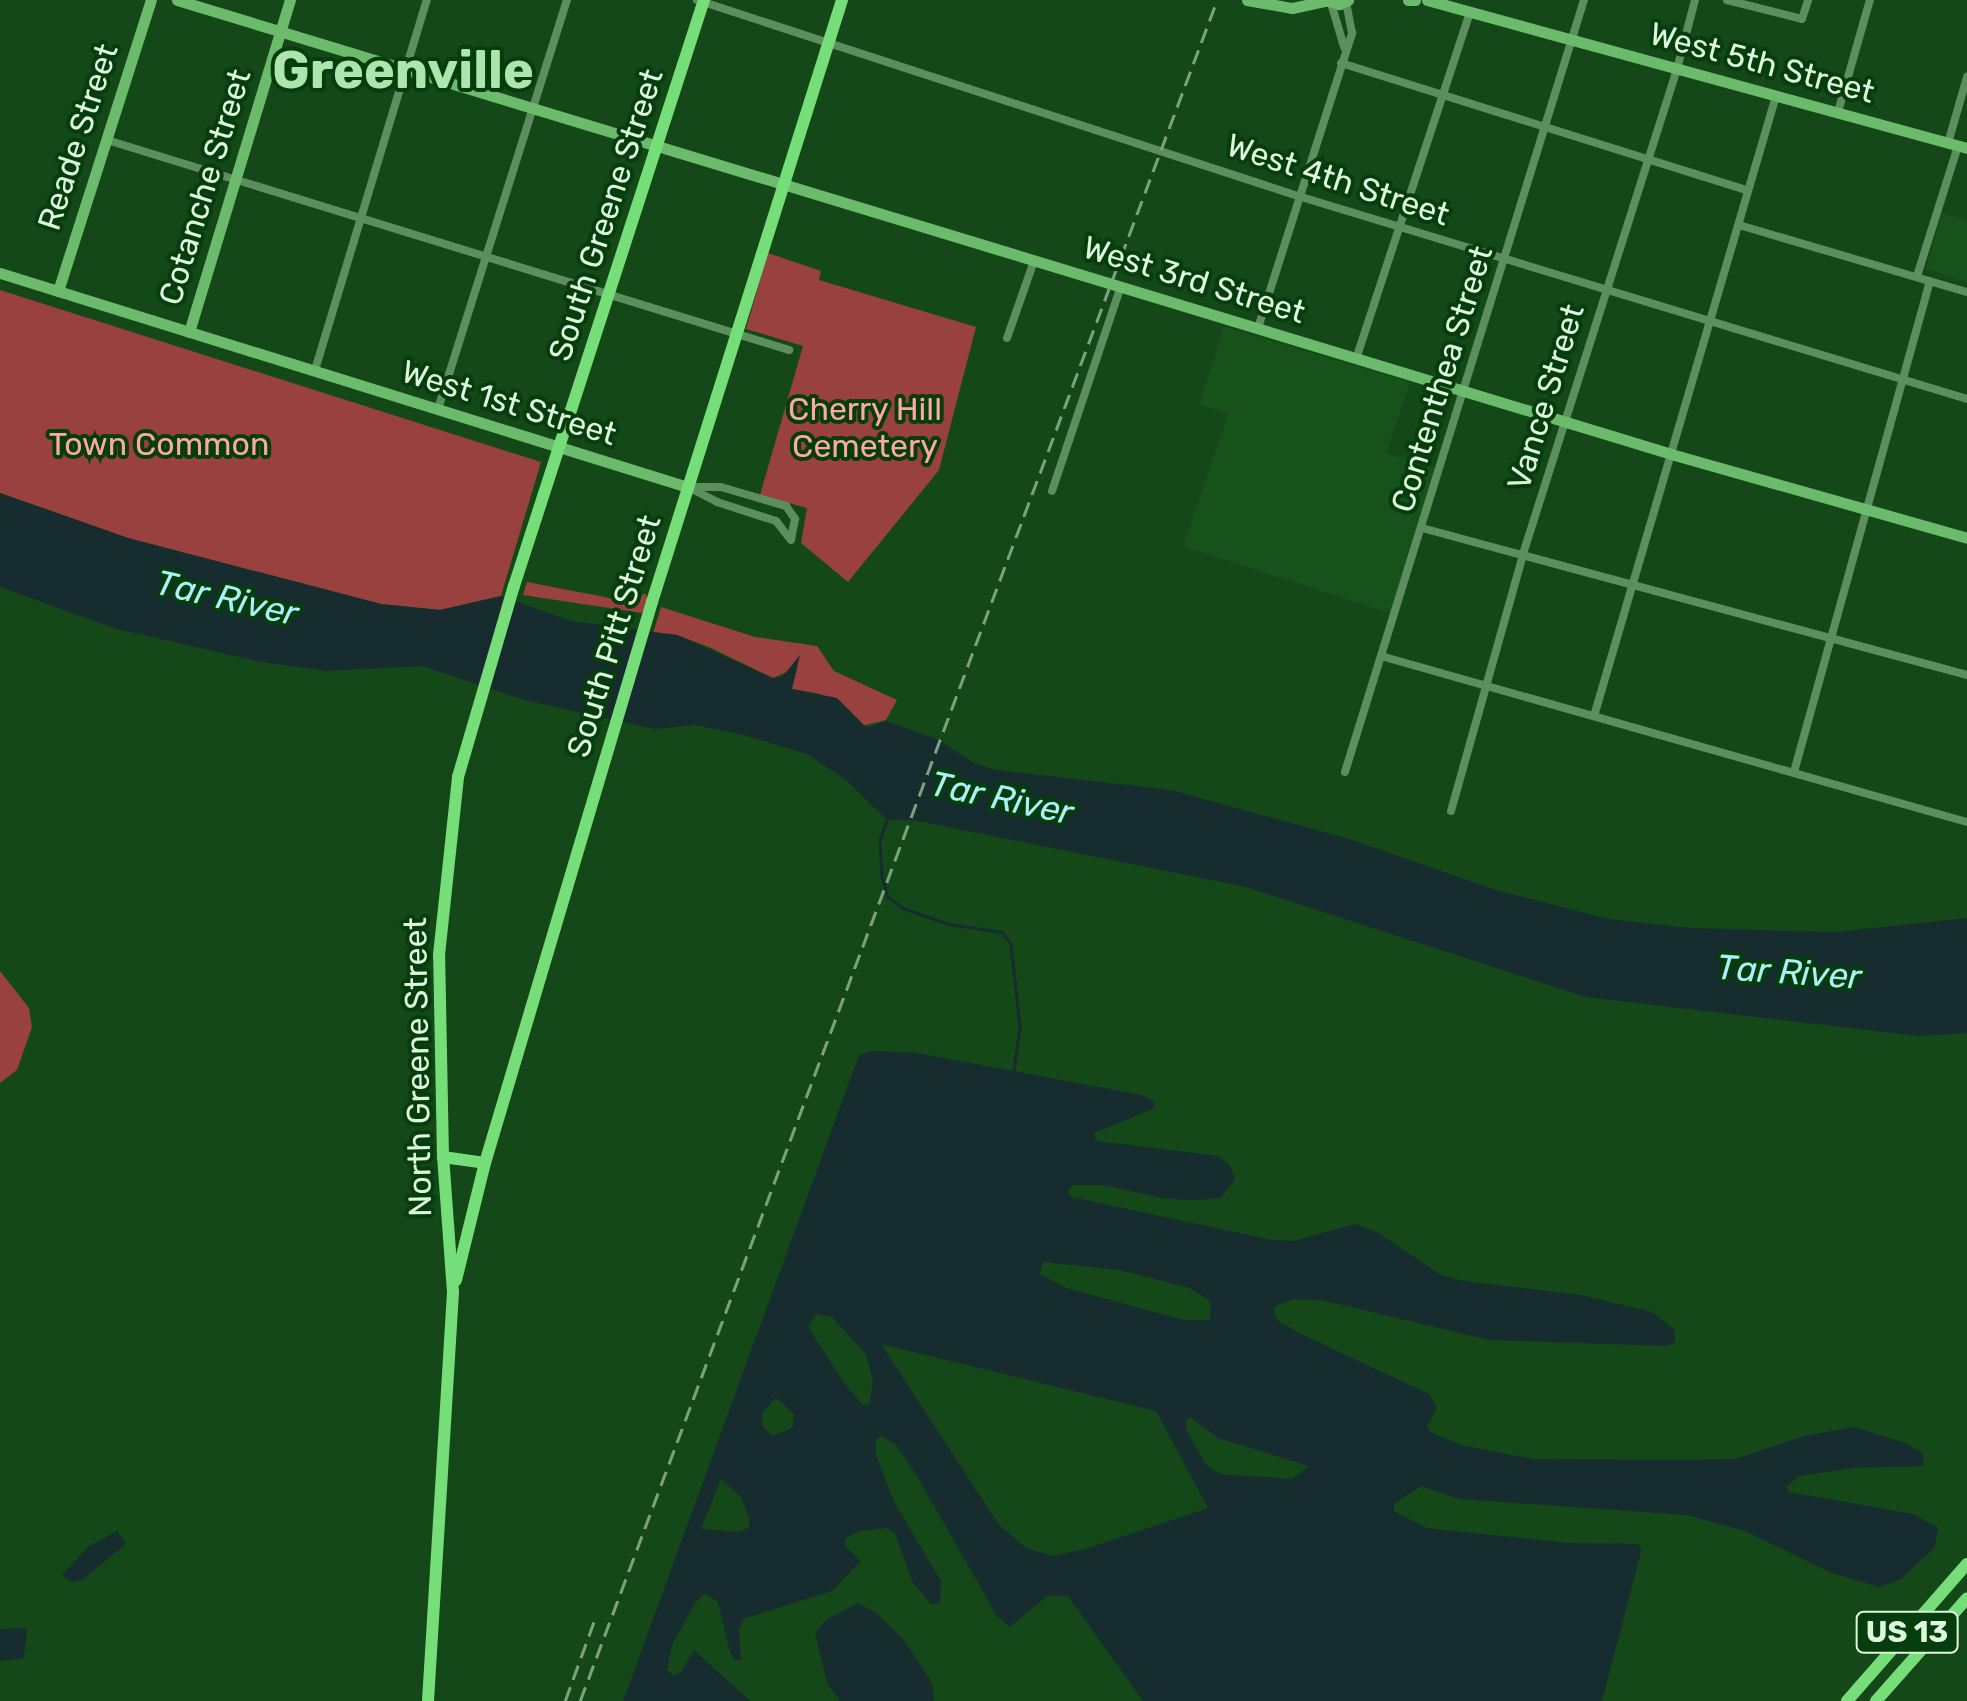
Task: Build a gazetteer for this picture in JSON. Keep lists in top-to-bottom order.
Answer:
{
  "streets": {
    "main road": [
      "South Greene Street",
      "South Pitt Street",
      "North Greene Street",
      "US 13"
    ],
    "street": [
      "West 5th Street",
      "Reade Street",
      "West 4th Street",
      "Cotanche Street",
      "West 3rd Street",
      "Contenthea Street",
      "Vance Street",
      "West 1st Street"
    ]
  },
  "crossings": [
    ["West 5th Street", "Contenthea Street"],
    ["West 5th Street", "Vance Street"],
    ["Reade Street", "West 1st Street"],
    ["West 4th Street", "South Greene Street"],
    ["West 4th Street", "Contenthea Street"],
    ["West 4th Street", "Vance Street"],
    ["West 4th Street", "South Pitt Street"],
    ["Cotanche Street", "West 3rd Street"],
    ["Cotanche Street", "West 1st Street"],
    ["South Greene Street", "West 3rd Street"],
    ["South Greene Street", "West 1st Street"],
    ["South Greene Street", "North Greene Street"],
    ["West 3rd Street", "Contenthea Street"],
    ["West 3rd Street", "Vance Street"],
    ["West 3rd Street", "South Pitt Street"],
    ["West 1st Street", "South Pitt Street"],
    ["West 1st Street", "North Greene Street"],
    ["South Pitt Street", "North Greene Street"]
  ],
  "districts": ["Greenville"],
  "water": ["Tar River"],
  "parks": ["Cherry Hill Cemetery", "Town Common"]
}
